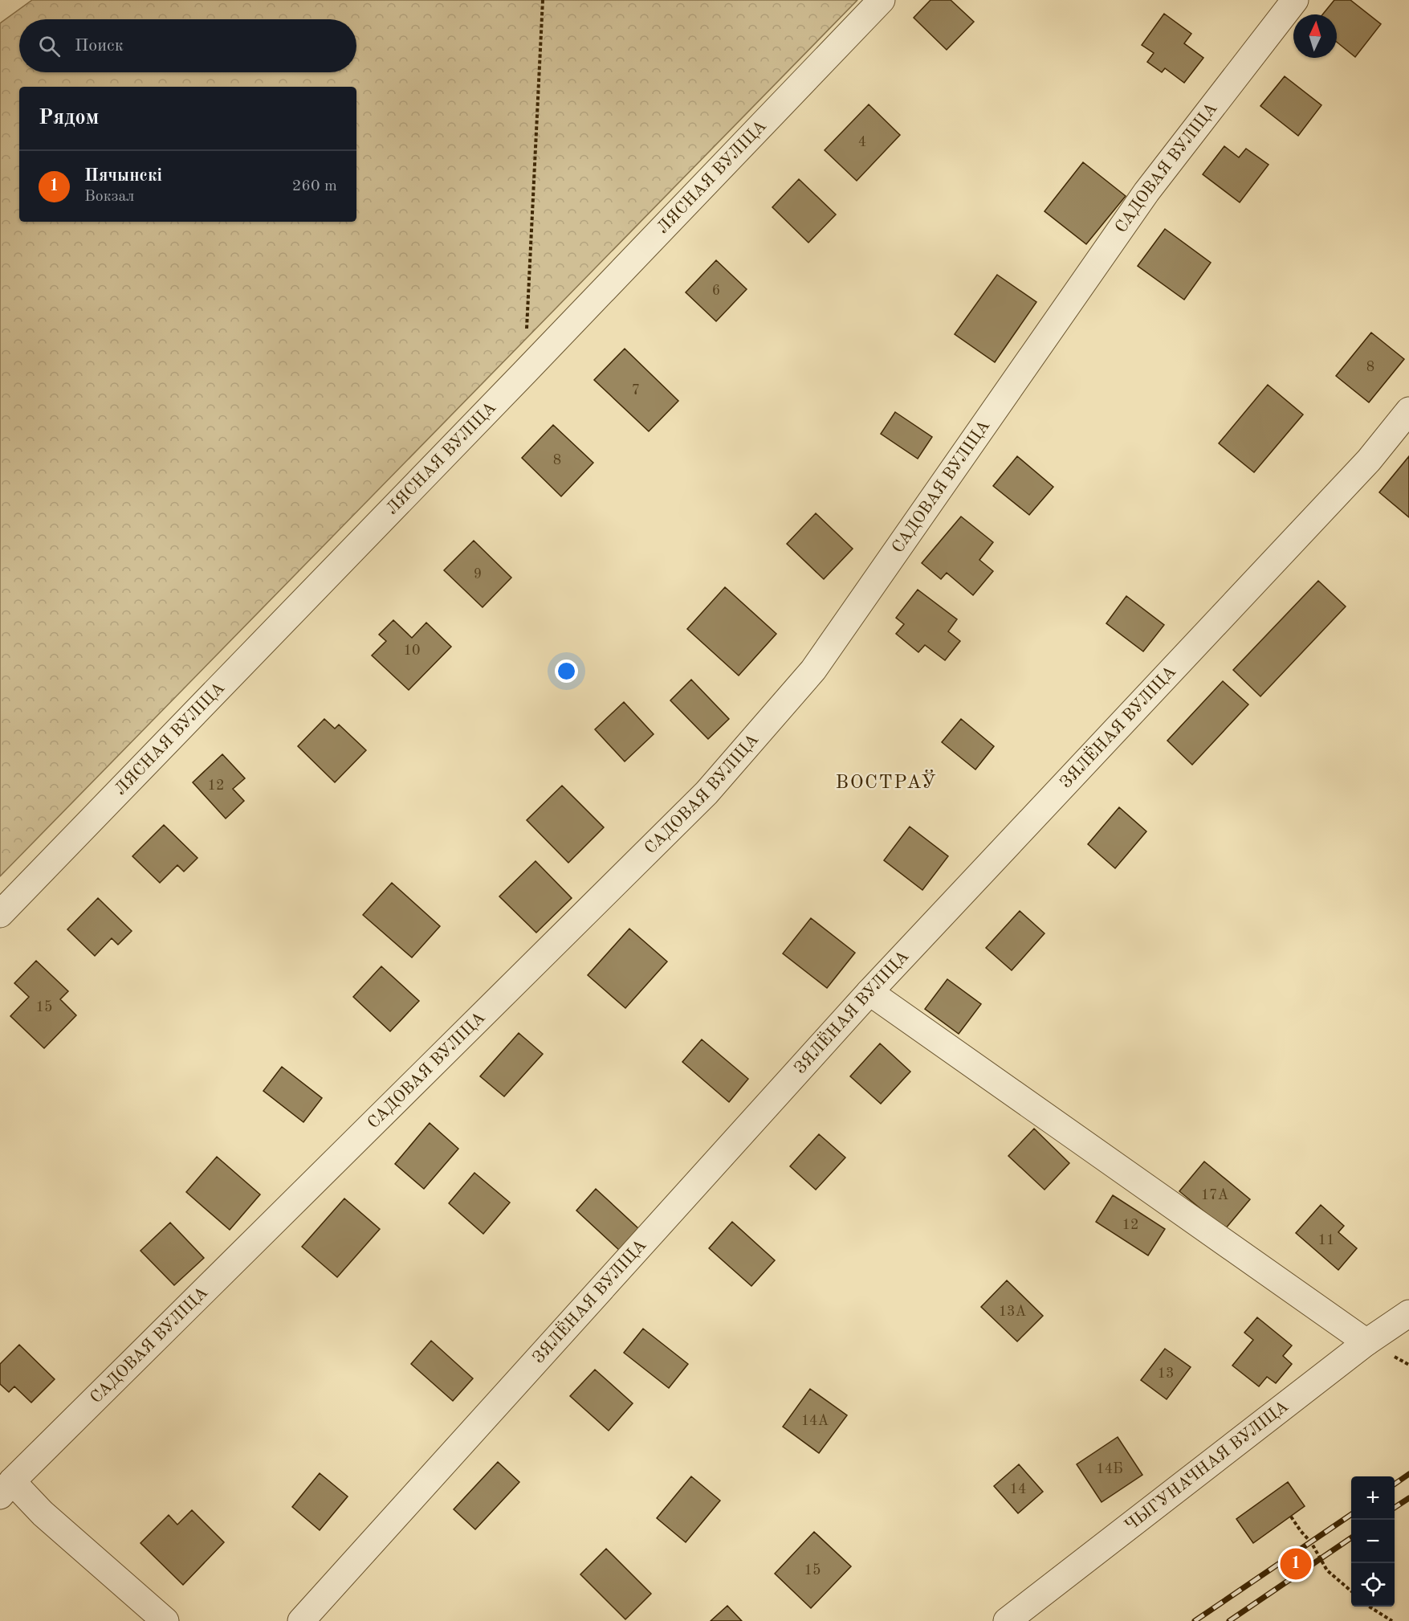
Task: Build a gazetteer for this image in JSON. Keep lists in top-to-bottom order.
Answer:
{
  "streets": {
    "street": [
      "САДОВАЯ ВУЛІЦА",
      "ЛЯСНАЯ ВУЛІЦА",
      "ЗЯЛЁНАЯ ВУЛІЦА",
      "ЧЫГУНАЧНАЯ ВУЛІЦА"
    ]
  },
  "districts": ["ВОСТРАЎ"],
  "house_numbers": [
    "4",
    "6",
    "8",
    "7",
    "8",
    "9",
    "10",
    "12",
    "15",
    "17А",
    "12",
    "11",
    "13А",
    "13",
    "14А",
    "14Б",
    "14",
    "15"
  ],
  "north": "top",
  "page": {
    "search": "Поиск",
    "heading": "Рядом",
    "list": [
      {
        "mark": "1",
        "name": "Пячынскі",
        "note": "Вокзал",
        "value": "260 m"
      }
    ],
    "map_buttons": ["+", "−"],
    "pins": "1"
  }
}
